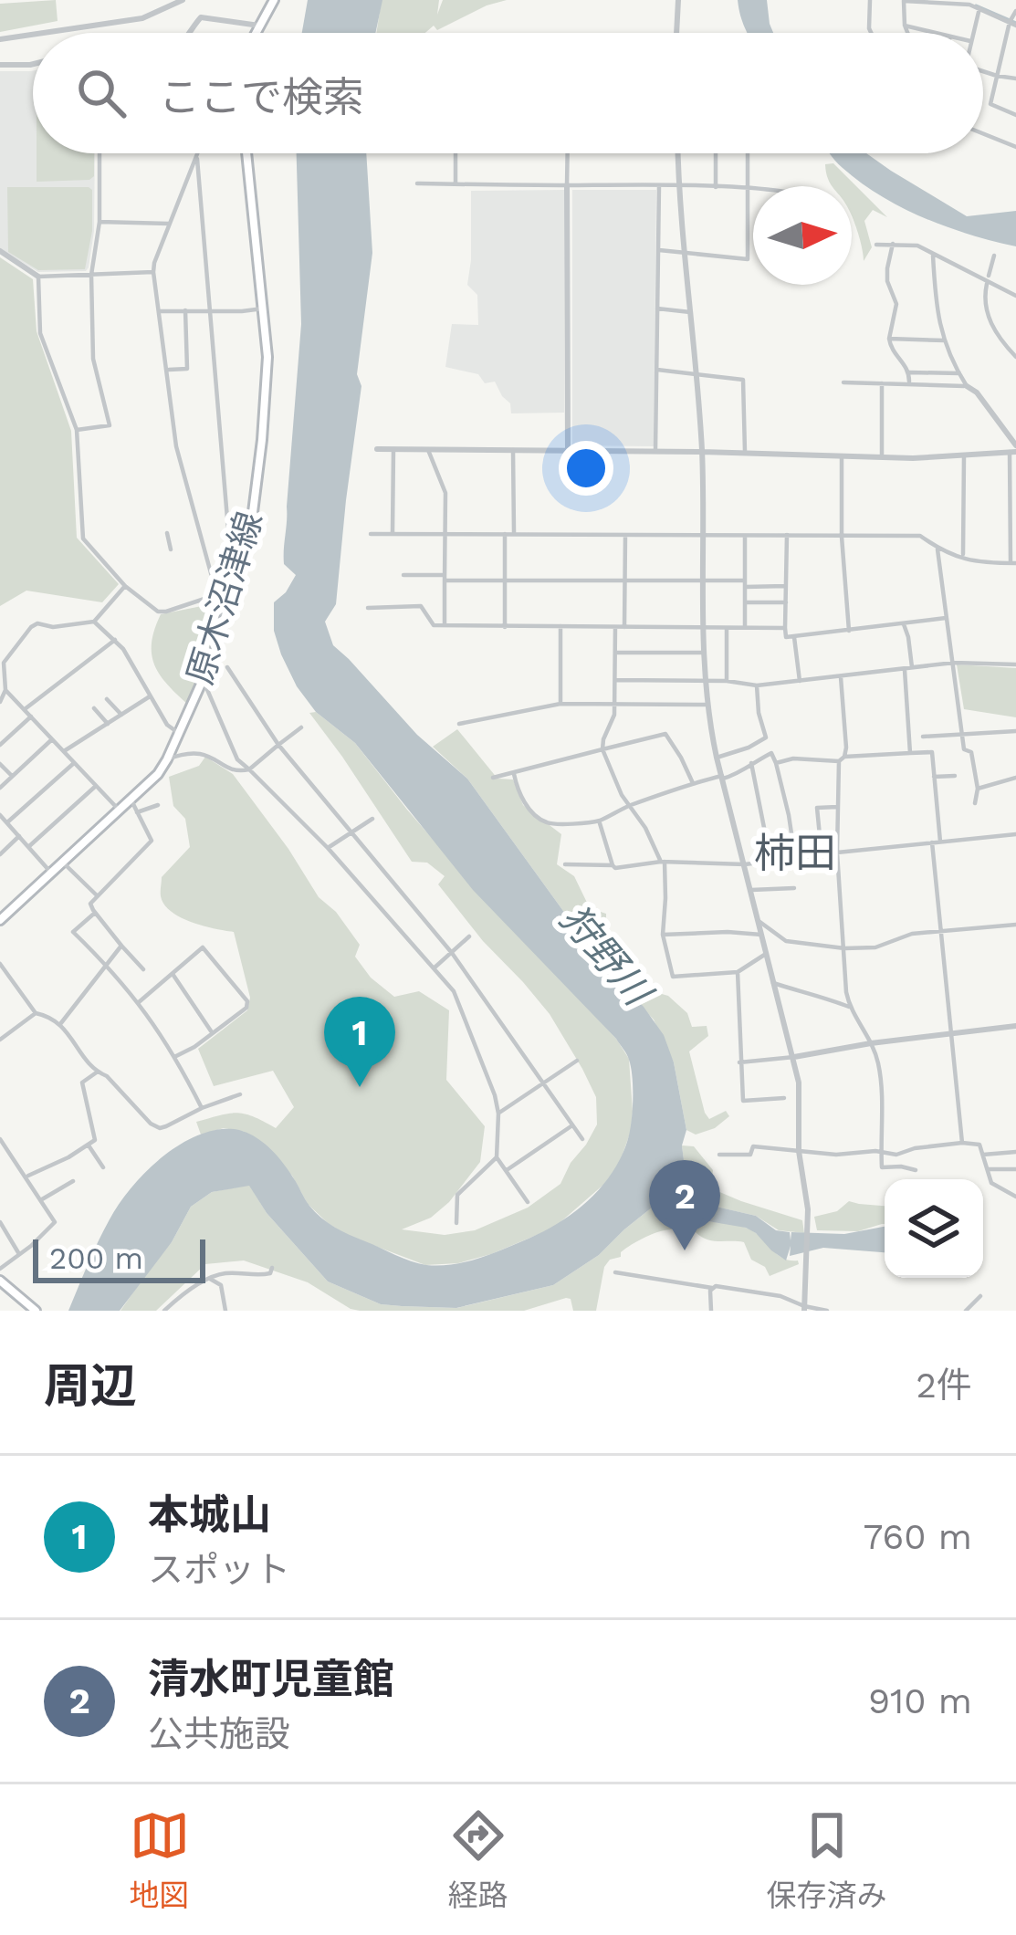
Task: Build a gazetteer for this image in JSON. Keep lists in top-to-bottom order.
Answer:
{
  "streets": {
    "main road": ["原木沼津線"]
  },
  "districts": ["柿田"],
  "water": ["狩野川"],
  "scale_bar": "200 m",
  "north": "right",
  "page": {
    "search": "ここで検索",
    "pins": ["1", "2"],
    "scale": "200 m",
    "heading": ["周辺", "2件"],
    "list": [
      {
        "mark": "1",
        "name": "本城山",
        "note": "スポット",
        "value": "760 m"
      },
      {
        "mark": "2",
        "name": "清水町児童館",
        "note": "公共施設",
        "value": "910 m"
      }
    ],
    "nav": ["地図", "経路", "保存済み"]
  }
}
